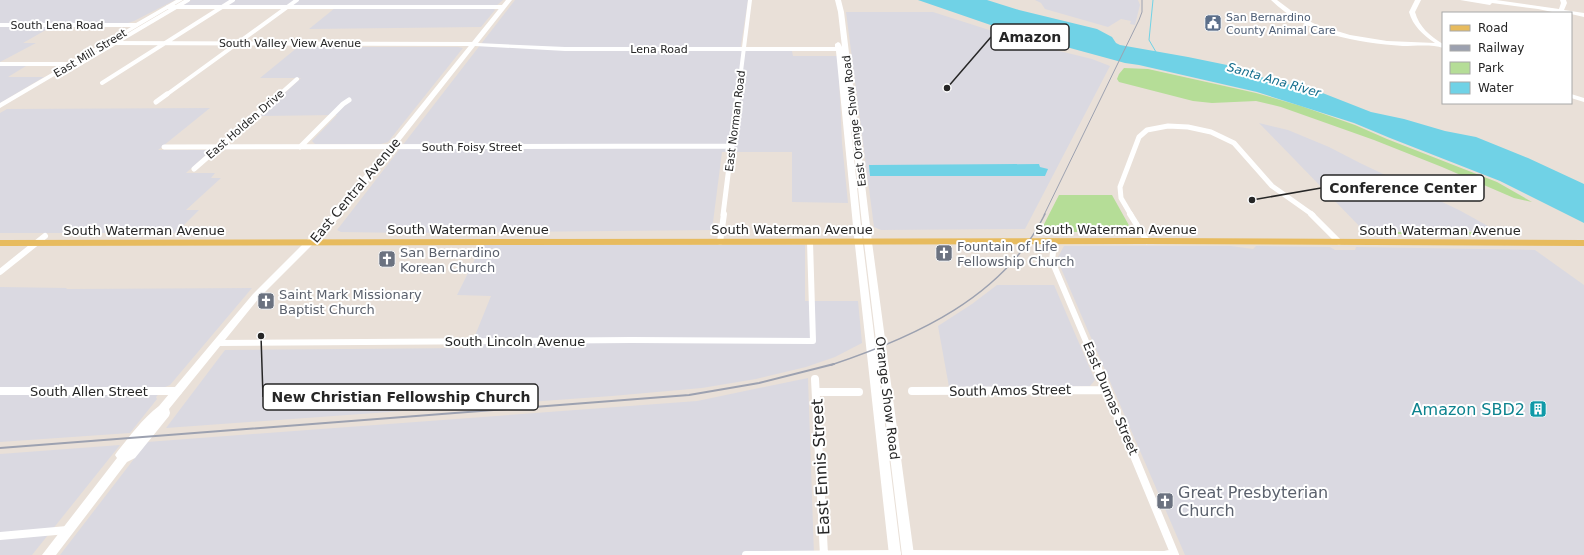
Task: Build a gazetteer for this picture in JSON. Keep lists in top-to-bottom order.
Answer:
{
  "streets": {
    "main road": ["South Waterman Avenue"],
    "street": [
      "South Lena Road",
      "South Valley View Avenue",
      "Lena Road",
      "East Mill Street",
      "East Norman Road",
      "East Orange Show Road",
      "East Holden Drive",
      "South Foisy Street",
      "East Central Avenue",
      "South Lincoln Avenue",
      "South Amos Street",
      "South Allen Street",
      "Orange Show Road",
      "East Dumas Street",
      "East Ennis Street"
    ]
  },
  "crossings": [
    ["South Lena Road", "East Mill Street"],
    ["South Valley View Avenue", "Lena Road"],
    ["South Valley View Avenue", "East Mill Street"],
    ["South Valley View Avenue", "East Central Avenue"],
    ["Lena Road", "East Norman Road"],
    ["Lena Road", "East Orange Show Road"],
    ["Lena Road", "East Central Avenue"],
    ["East Norman Road", "South Foisy Street"],
    ["East Norman Road", "South Waterman Avenue"],
    ["East Orange Show Road", "South Waterman Avenue"],
    ["East Orange Show Road", "Orange Show Road"],
    ["East Holden Drive", "South Foisy Street"],
    ["South Foisy Street", "East Central Avenue"],
    ["East Central Avenue", "South Waterman Avenue"],
    ["East Central Avenue", "South Lincoln Avenue"],
    ["East Central Avenue", "South Allen Street"],
    ["South Waterman Avenue", "South Lincoln Avenue"],
    ["South Waterman Avenue", "Orange Show Road"],
    ["South Waterman Avenue", "East Dumas Street"],
    ["South Amos Street", "East Dumas Street"]
  ],
  "water": ["Santa Ana River"],
  "places": {
    "public building": ["San Bernardino County Animal Care"],
    "other": ["Amazon", "Conference Center", "New Christian Fellowship Church"],
    "church": [
      "Fountain of Life Fellowship Church",
      "San Bernardino Korean Church",
      "Saint Mark Missionary Baptist Church",
      "Great Presbyterian Church"
    ],
    "building": ["Amazon SBD2"]
  },
  "legend": [
    "Road",
    "Railway",
    "Park",
    "Water"
  ]
}
